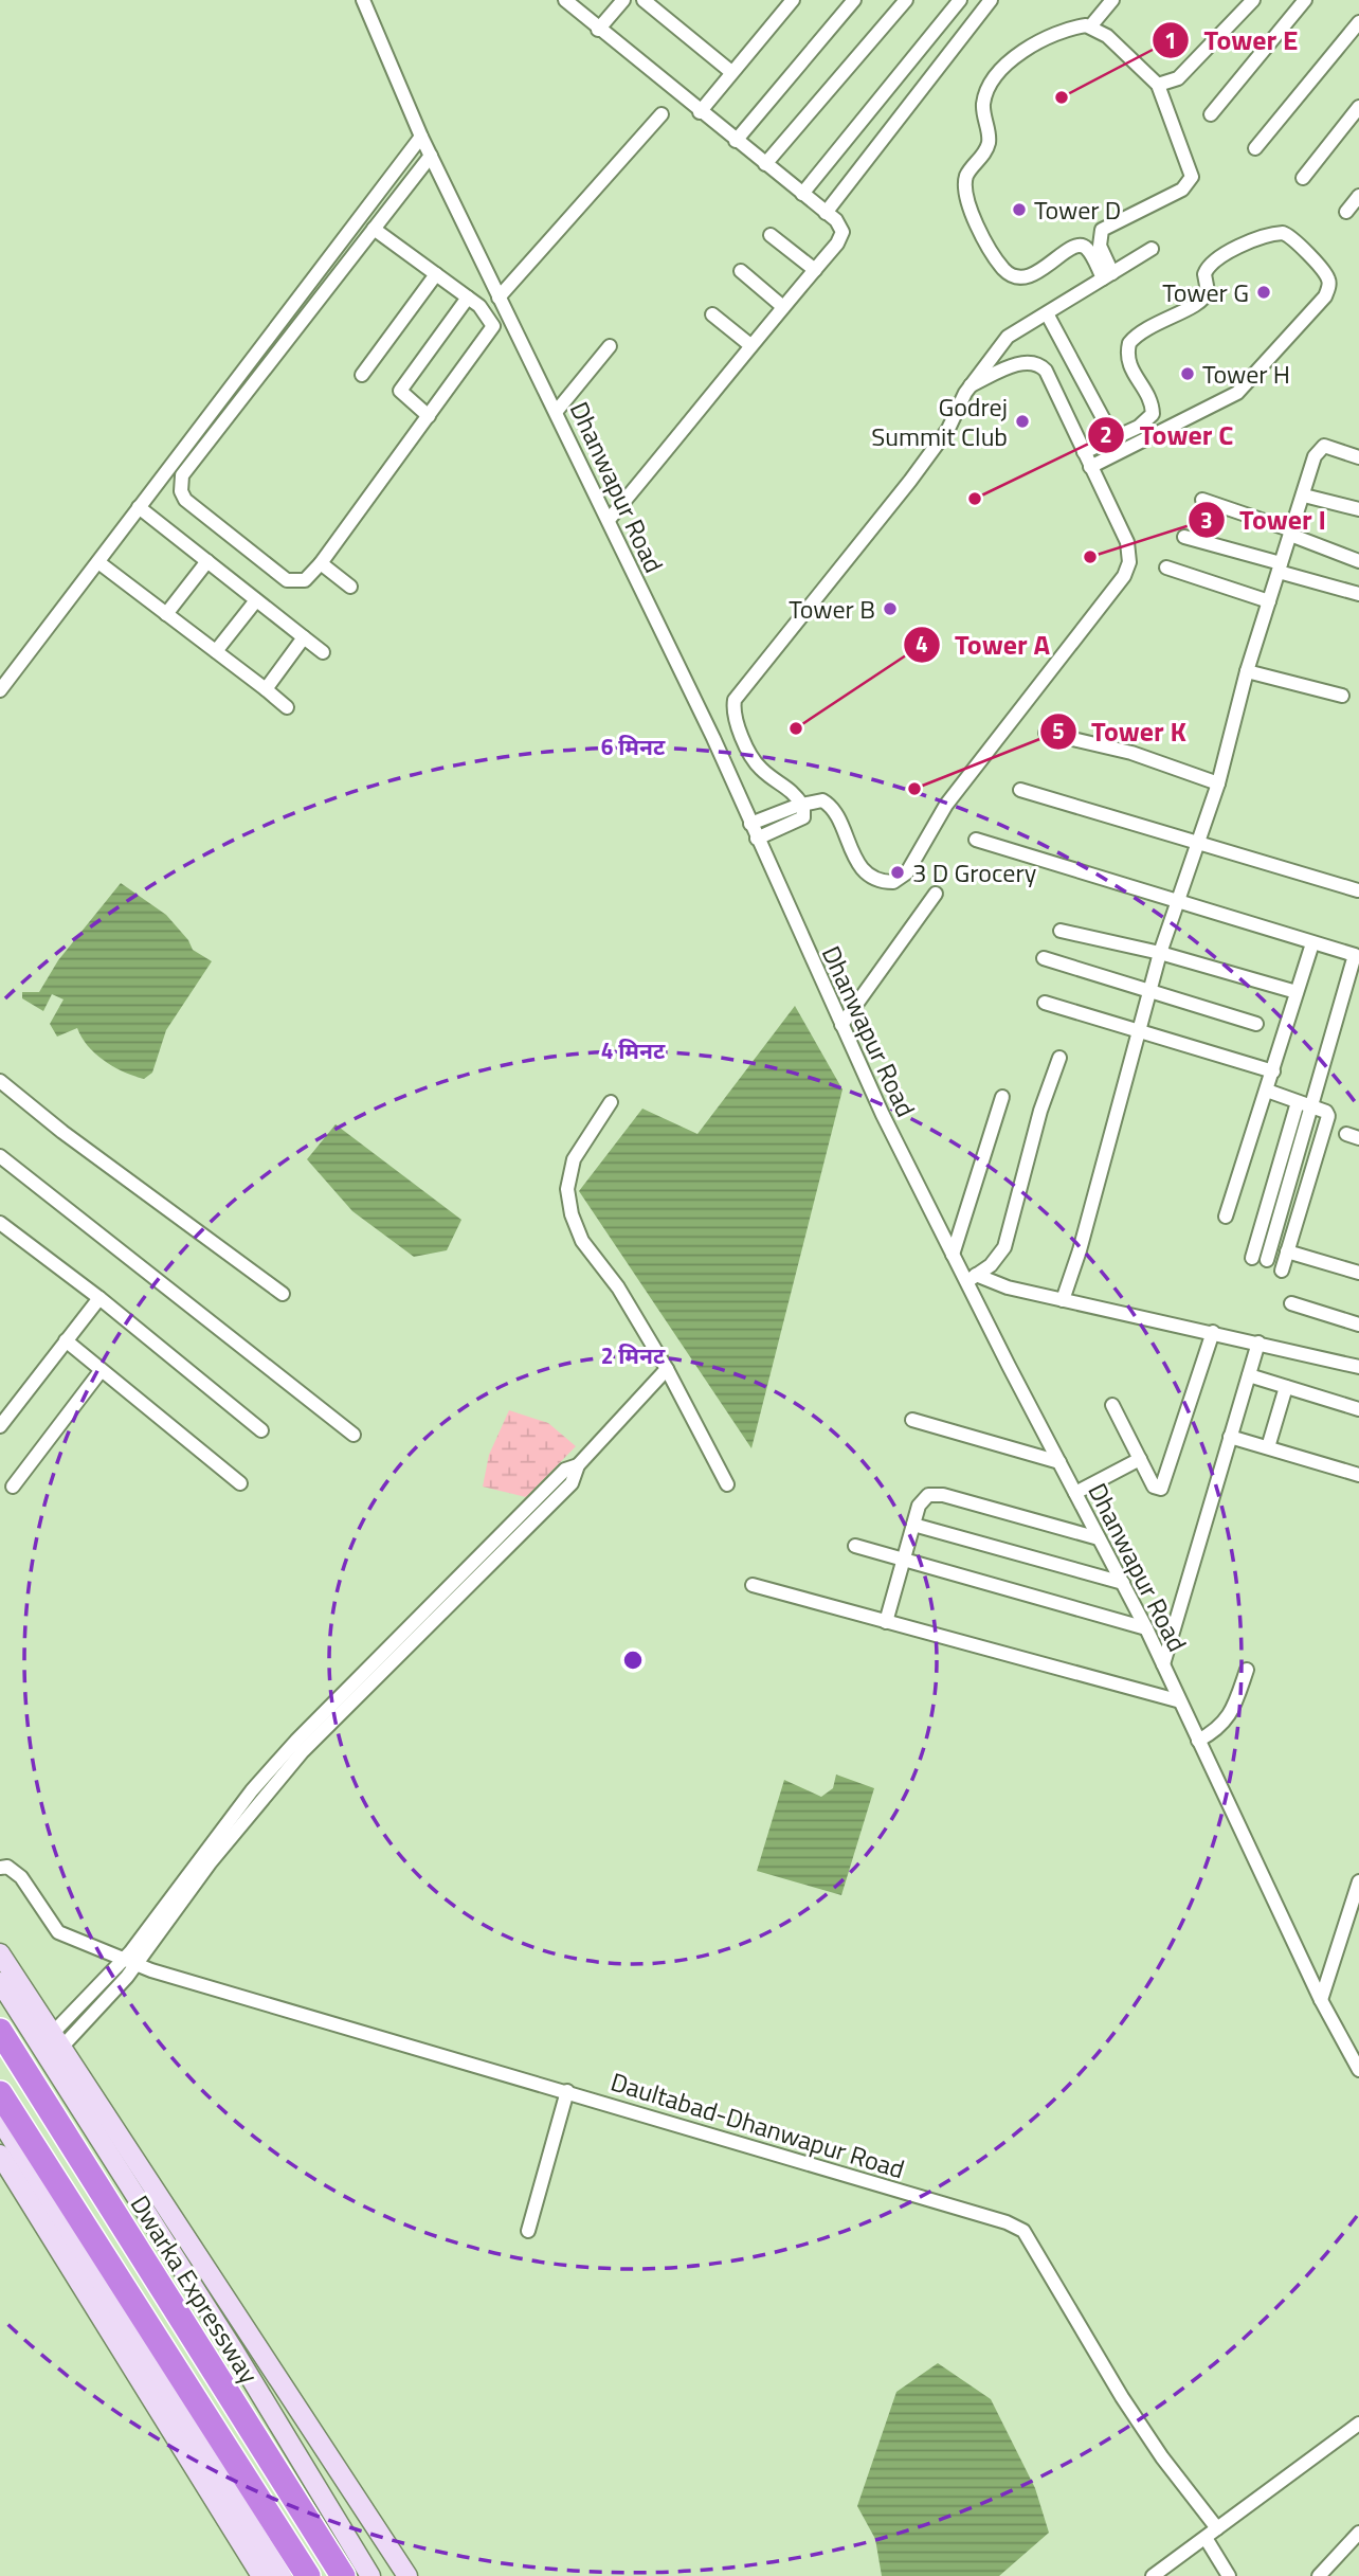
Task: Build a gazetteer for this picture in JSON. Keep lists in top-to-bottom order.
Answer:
{
  "streets": {
    "highway": ["Dwarka Expressway"],
    "street": ["Dhanwapur Road", "Daultabad-Dhanwapur Road"]
  },
  "places": [
    "Tower E",
    "Tower D",
    "Tower G",
    "Tower H",
    "Godrej Summit Club",
    "Tower C",
    "Tower I",
    "Tower B",
    "Tower A",
    "Tower K",
    "3 D Grocery"
  ],
  "rings": ["6 मिनट", "4 मिनट", "2 मिनट"]
}
